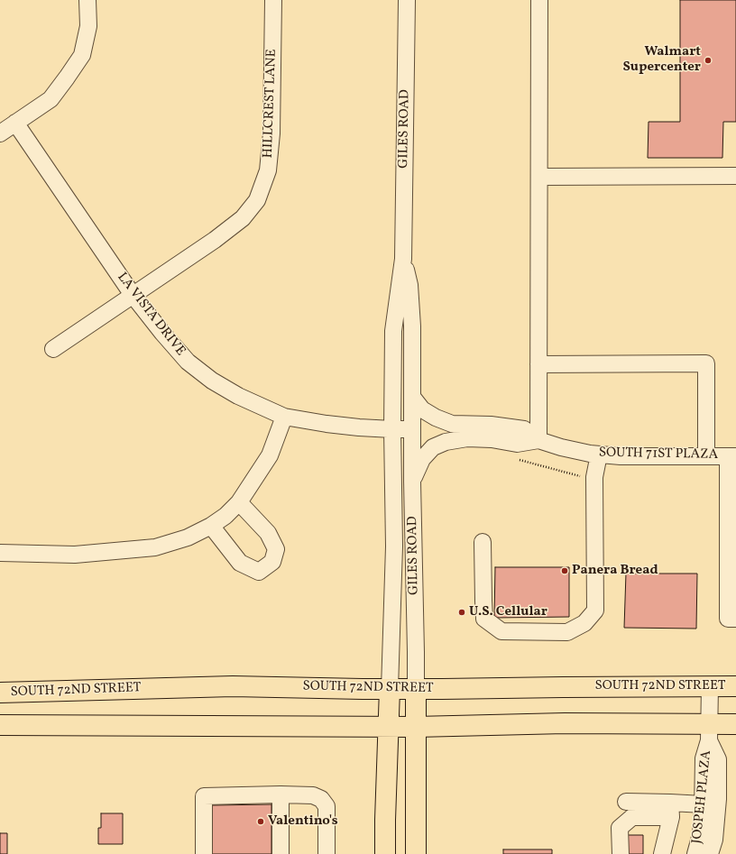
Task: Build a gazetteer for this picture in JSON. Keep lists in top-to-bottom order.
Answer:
{
  "streets": {
    "main road": ["GILES ROAD", "SOUTH 72ND STREET"],
    "street": [
      "HILLCREST LANE",
      "LA VISTA DRIVE",
      "SOUTH 71ST PLAZA",
      "JOSPEH PLAZA"
    ]
  },
  "crossings": [
    ["HILLCREST LANE", "LA VISTA DRIVE"],
    ["GILES ROAD", "LA VISTA DRIVE"],
    ["GILES ROAD", "SOUTH 71ST PLAZA"],
    ["GILES ROAD", "SOUTH 72ND STREET"],
    ["SOUTH 72ND STREET", "JOSPEH PLAZA"]
  ],
  "places": [
    "Walmart Supercenter",
    "Panera Bread",
    "U.S. Cellular",
    "Valentino's"
  ]
}
